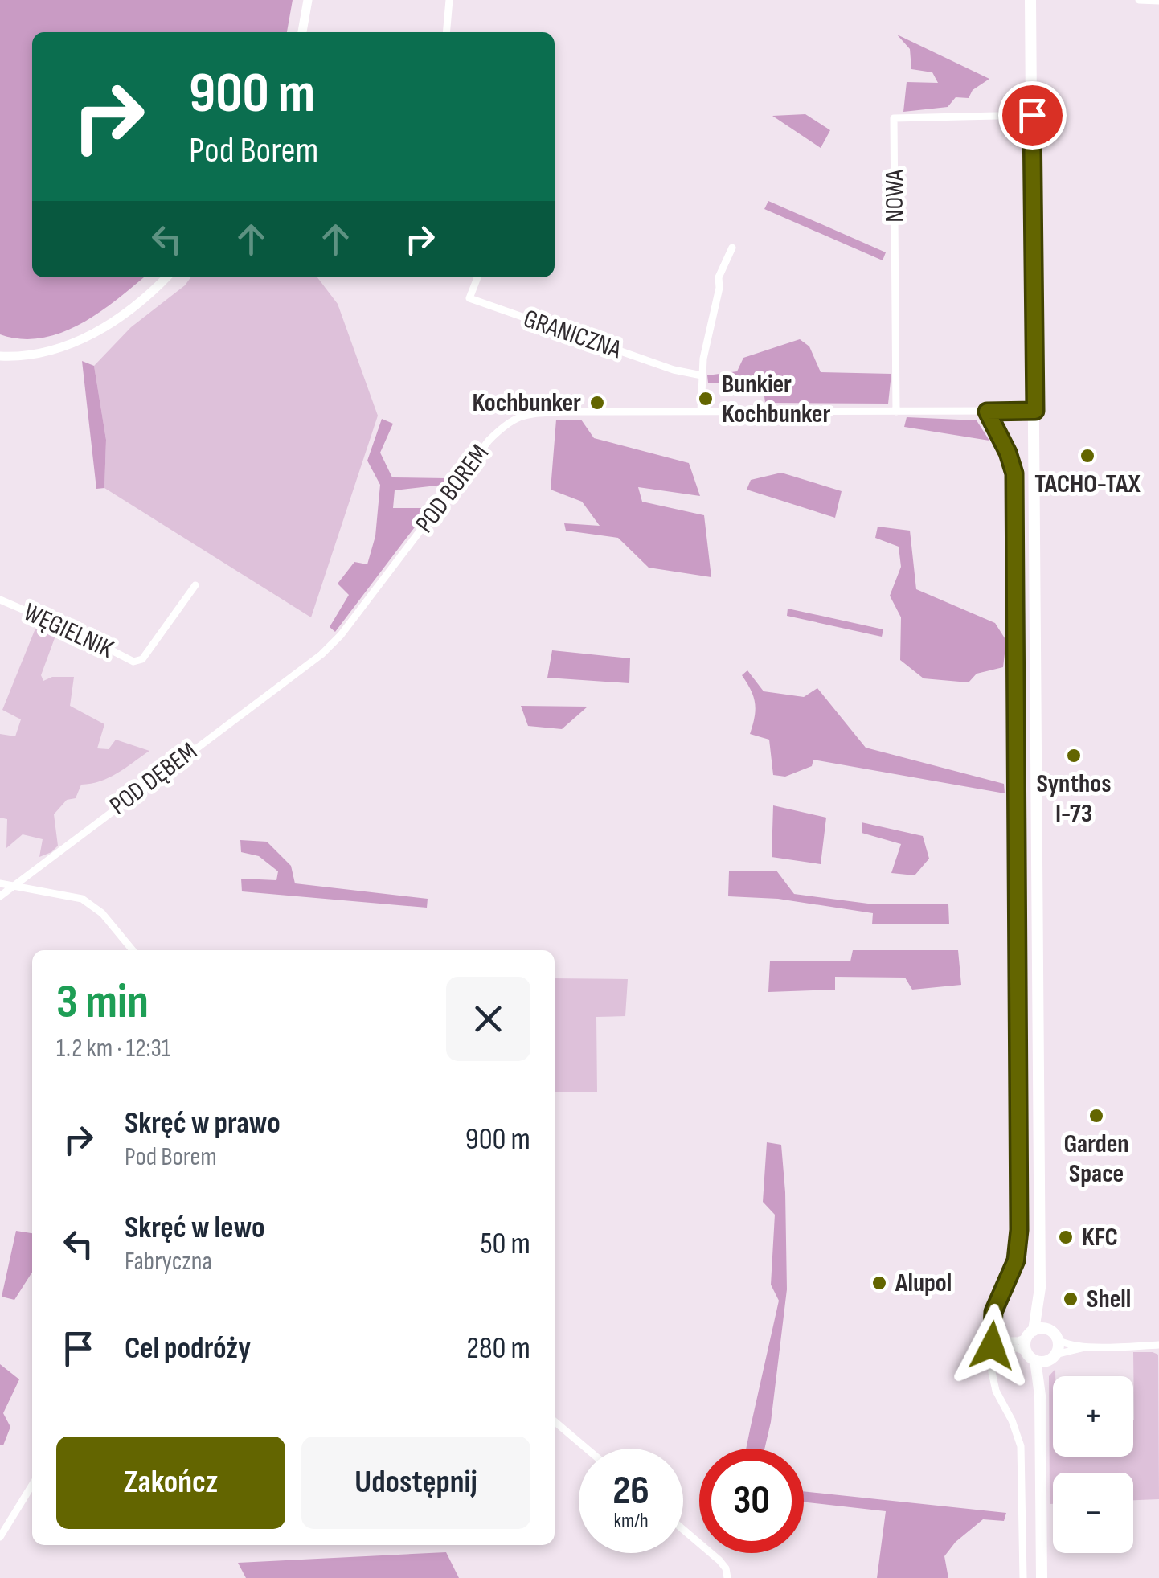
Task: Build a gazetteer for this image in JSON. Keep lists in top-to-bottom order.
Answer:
{
  "streets": {
    "street": [
      "NOWA",
      "GRANICZNA",
      "POD BOREM",
      "WĘGIELNIK",
      "POD DĘBEM"
    ]
  },
  "crossings": [
    ["NOWA", "POD BOREM"],
    ["POD BOREM", "POD DĘBEM"]
  ],
  "places": [
    "Bunkier Kochbunker",
    "Kochbunker",
    "TACHO-TAX",
    "Synthos I-73",
    "Garden Space",
    "KFC",
    "Alupol",
    "Shell"
  ],
  "page": {
    "turn": ["900 m", "Pod Borem"],
    "heading": ["3 min", "1.2 km · 12:31"],
    "list": [
      {
        "name": "Skręć w prawo",
        "note": "Pod Borem",
        "value": "900 m"
      },
      {
        "name": "Skręć w lewo",
        "note": "Fabryczna",
        "value": "50 m"
      },
      {
        "name": "Cel podróży",
        "value": "280 m"
      }
    ],
    "map_buttons": ["+", "−"],
    "buttons": ["Zakończ", "Udostępnij"],
    "speed": "26 km/h",
    "limit": "30"
  }
}
